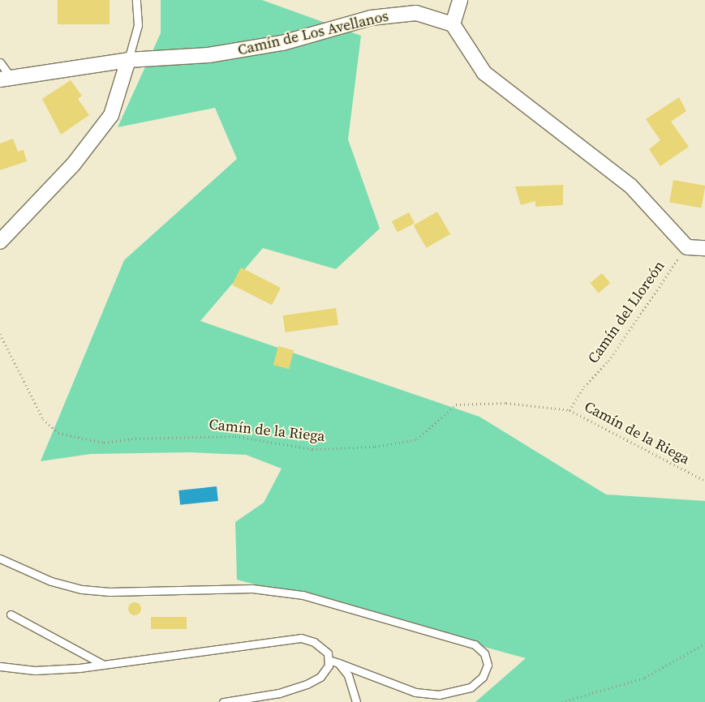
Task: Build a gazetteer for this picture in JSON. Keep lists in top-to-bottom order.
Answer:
{
  "streets": {
    "street": ["Camín de Los Avellanos"],
    "path": ["Camín del Lloreón", "Camín de la Riega"]
  },
  "crossings": [
    ["Camín del Lloreón", "Camín de la Riega"]
  ]
}
